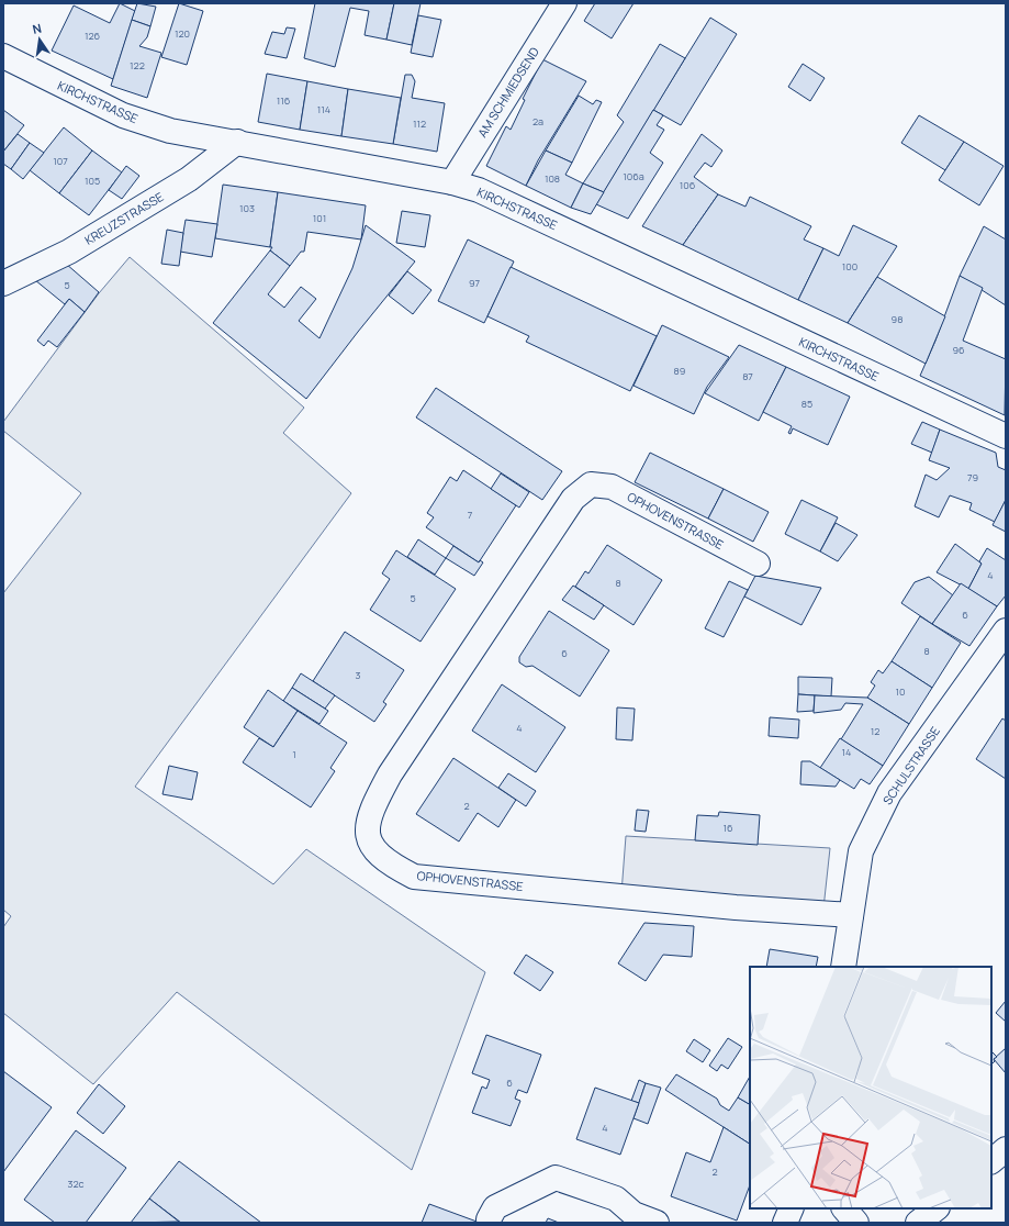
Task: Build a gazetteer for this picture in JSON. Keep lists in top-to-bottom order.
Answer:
{
  "streets": {
    "street": [
      "AM SCHMIEDSEND",
      "KIRCHSTRASSE",
      "KREUZSTRASSE",
      "OPHOVENSTRASSE",
      "SCHULSTRASSE"
    ]
  },
  "crossings": [
    ["AM SCHMIEDSEND", "KIRCHSTRASSE"],
    ["KIRCHSTRASSE", "KREUZSTRASSE"],
    ["OPHOVENSTRASSE", "SCHULSTRASSE"]
  ],
  "house_numbers": [
    "120",
    "126",
    "122",
    "116",
    "114",
    "2a",
    "112",
    "107",
    "106a",
    "108",
    "105",
    "106",
    "103",
    "101",
    "100",
    "97",
    "5",
    "98",
    "96",
    "89",
    "87",
    "85",
    "79",
    "7",
    "4",
    "8",
    "5",
    "6",
    "8",
    "6",
    "3",
    "10",
    "4",
    "12",
    "14",
    "1",
    "2",
    "16",
    "6",
    "4",
    "2",
    "32c"
  ],
  "north": "top"
}
